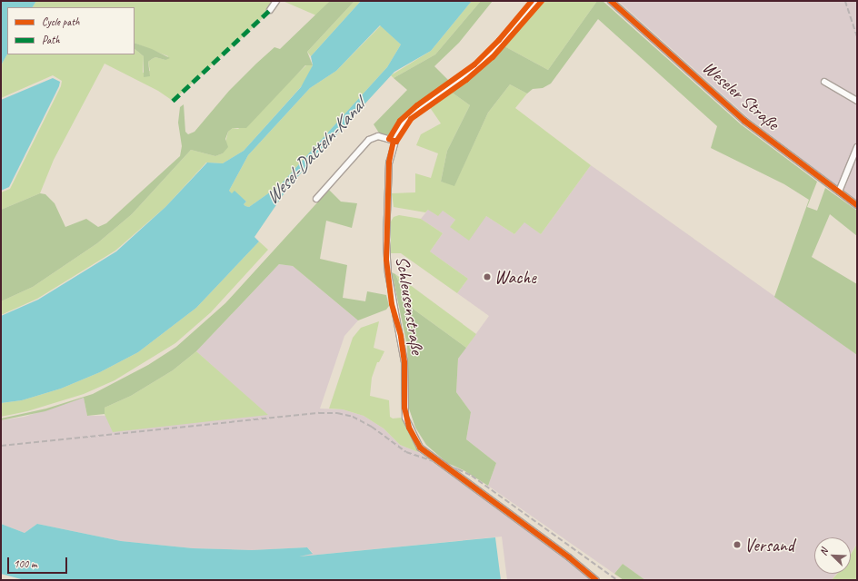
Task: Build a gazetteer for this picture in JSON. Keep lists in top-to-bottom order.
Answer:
{
  "streets": {
    "street": ["Weseler Straße", "Schleusenstraße"]
  },
  "water": ["Wesel-Datteln-Kanal"],
  "places": ["Wache", "Versand"],
  "legend": ["Cycle path", "Path"],
  "scale_bar": "100 m",
  "north": "top left"
}
